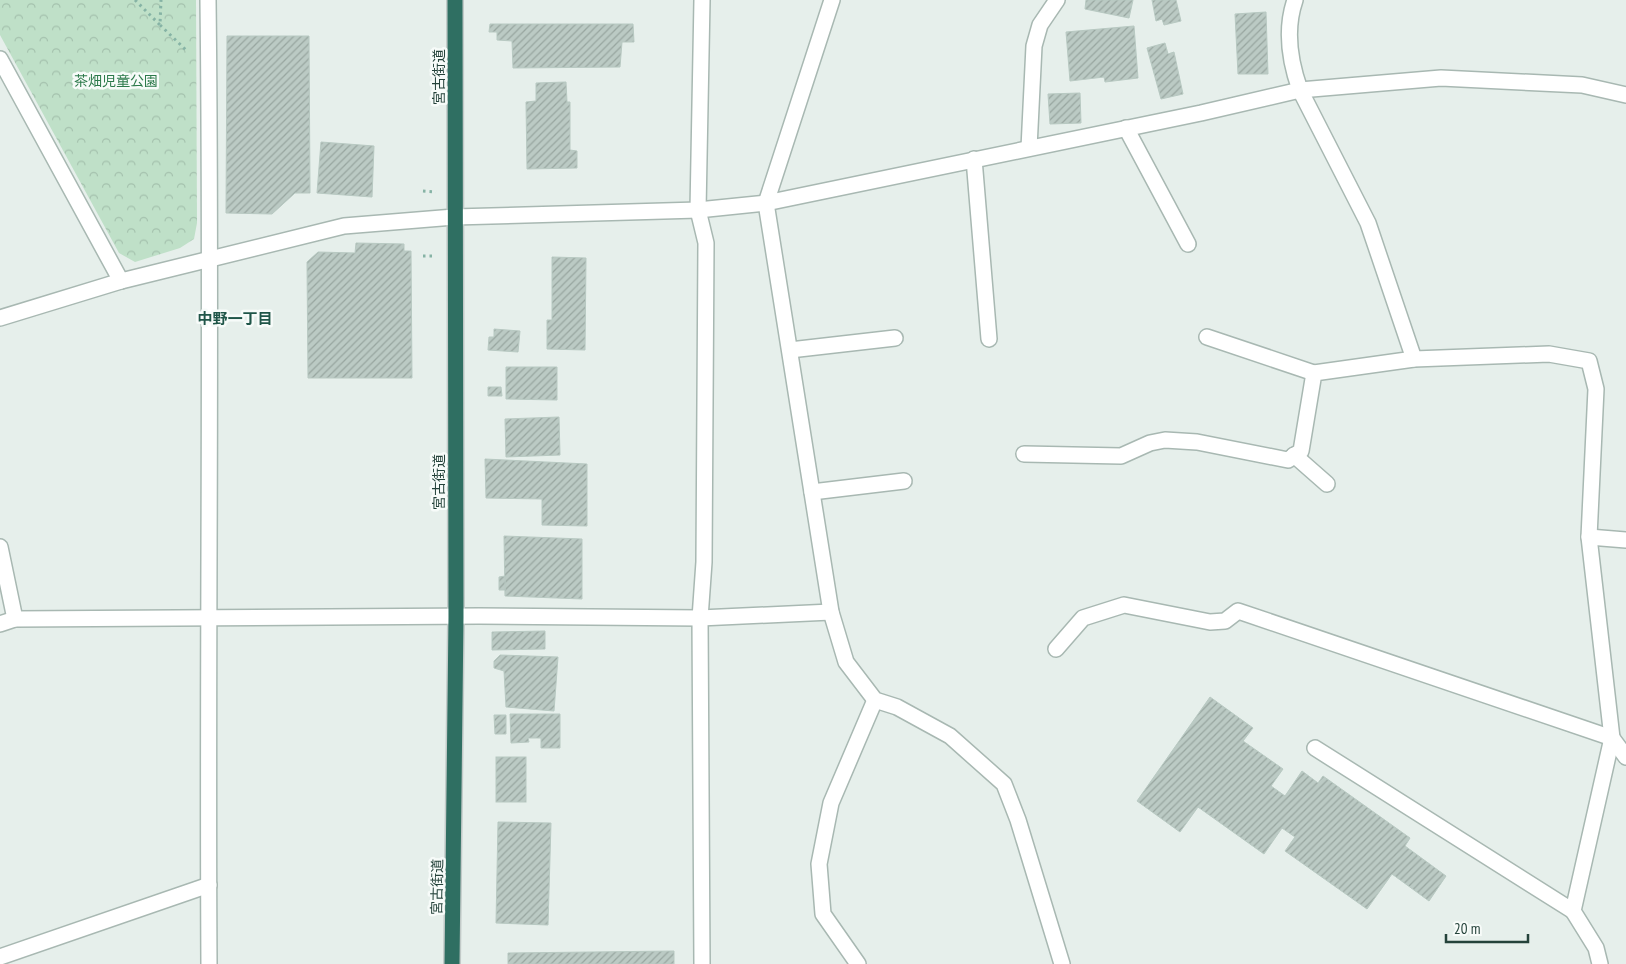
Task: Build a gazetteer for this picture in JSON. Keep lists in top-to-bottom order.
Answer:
{
  "streets": {
    "highway": ["宮古街道"]
  },
  "districts": ["中野一丁目"],
  "parks": ["茶畑児童公園"],
  "scale_bar": "20 m"
}
